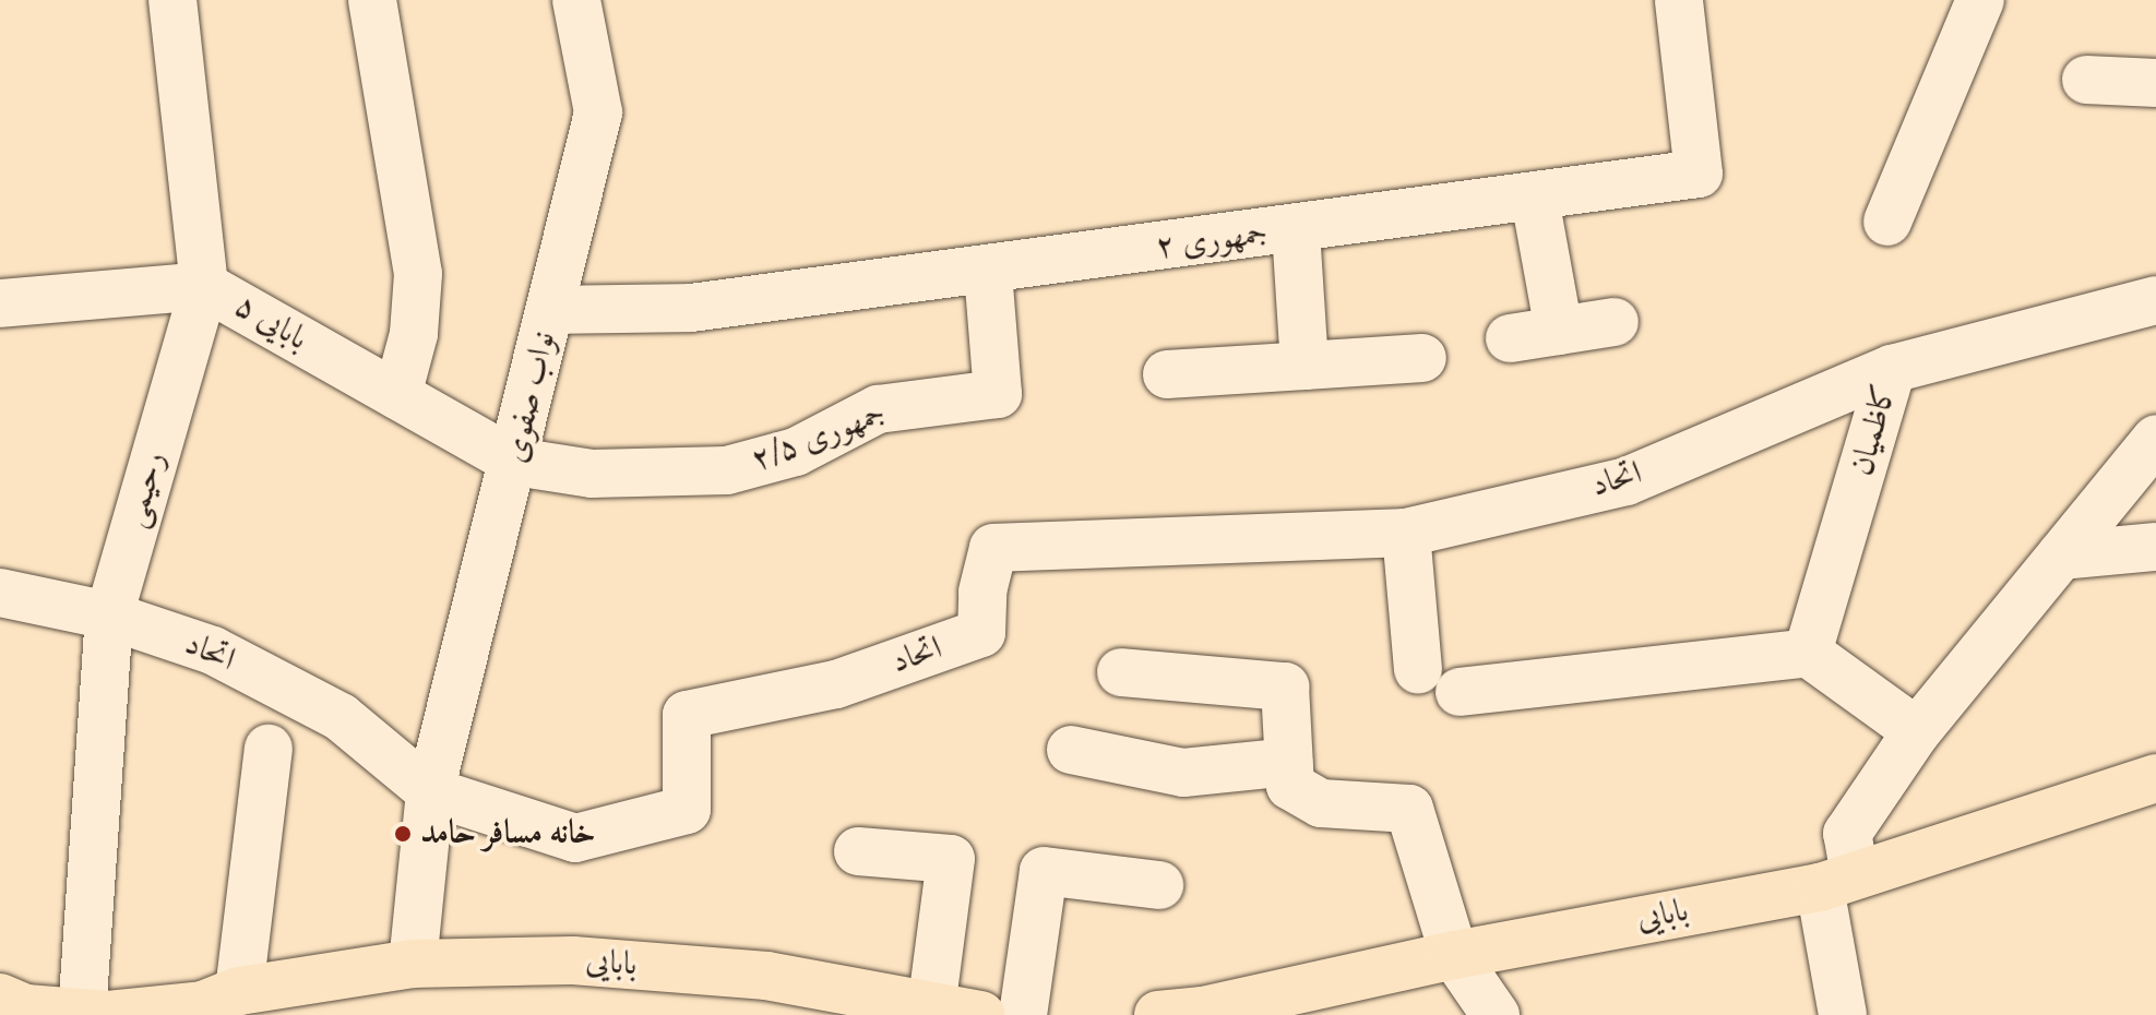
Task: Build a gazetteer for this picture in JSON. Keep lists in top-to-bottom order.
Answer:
{
  "streets": {
    "main road": ["بابایی"],
    "street": [
      "جمهوری ۲",
      "بابایی ۵",
      "نواب صفوی",
      "کاظمیان",
      "جمهوری ۲/۵",
      "اتحاد",
      "رحیمی"
    ]
  },
  "crossings": [
    ["جمهوری ۲", "نواب صفوی"],
    ["جمهوری ۲", "جمهوری ۲/۵"],
    ["بابایی ۵", "نواب صفوی"],
    ["بابایی ۵", "جمهوری ۲/۵"],
    ["بابایی ۵", "رحیمی"],
    ["نواب صفوی", "جمهوری ۲/۵"],
    ["نواب صفوی", "اتحاد"],
    ["نواب صفوی", "بابایی"],
    ["کاظمیان", "اتحاد"],
    ["اتحاد", "رحیمی"],
    ["رحیمی", "بابایی"]
  ],
  "places": ["خانه مسافر حامد"]
}
